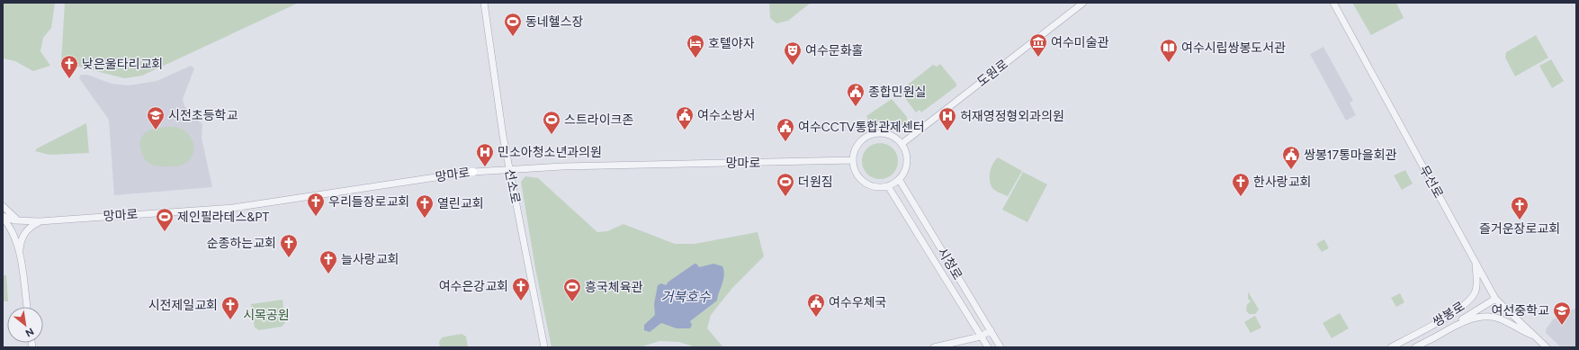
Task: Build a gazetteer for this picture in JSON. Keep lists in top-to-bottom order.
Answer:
{
  "streets": {
    "street": [
      "도원로",
      "망마로",
      "무선로",
      "선소로",
      "시청로",
      "쌍봉로"
    ]
  },
  "crossings": [
    ["도원로", "망마로"],
    ["도원로", "시청로"],
    ["망마로", "선소로"],
    ["망마로", "시청로"],
    ["무선로", "쌍봉로"]
  ],
  "water": ["거북호수"],
  "parks": ["시목공원"],
  "places": {
    "sports": [
      "동네헬스장",
      "스트라이크존",
      "더원짐",
      "제인필라테스&PT",
      "흥국체육관"
    ],
    "museum": ["여수미술관"],
    "hotel": ["호텔야자"],
    "library": ["여수시립쌍봉도서관"],
    "theatre": ["여수문화홀"],
    "church": [
      "낮은울타리교회",
      "한사랑교회",
      "우리들장로교회",
      "열린교회",
      "즐거운장로교회",
      "순종하는교회",
      "늘사랑교회",
      "여수은강교회",
      "시전제일교회"
    ],
    "public building": [
      "종합민원실",
      "여수소방서",
      "여수CCTV통합관제센터",
      "쌍봉17통마을회관",
      "여수우체국"
    ],
    "school or university": ["시전초등학교", "여선중학교"],
    "hospital": ["허재영정형외과의원", "민소아청소년과의원"]
  },
  "north": "bottom right"
}
